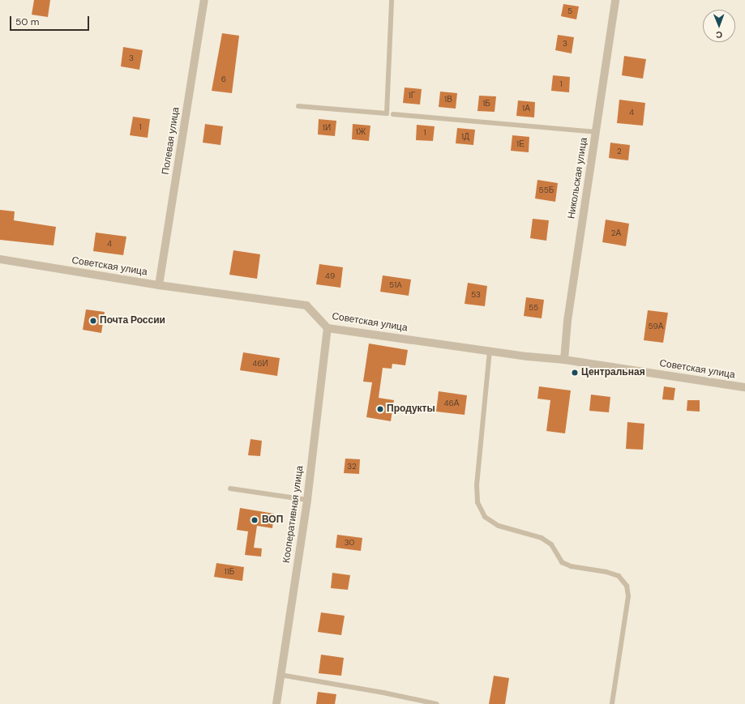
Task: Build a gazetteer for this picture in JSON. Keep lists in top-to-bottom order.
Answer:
{
  "streets": {
    "street": [
      "Полевая улица",
      "Никольская улица",
      "Советская улица",
      "Кооперативная улица"
    ]
  },
  "crossings": [
    ["Полевая улица", "Советская улица"],
    ["Никольская улица", "Советская улица"],
    ["Советская улица", "Кооперативная улица"]
  ],
  "places": [
    "Почта России",
    "Центральная",
    "Продукты",
    "ВОП"
  ],
  "house_numbers": [
    "5",
    "3",
    "3",
    "6",
    "1",
    "1Г",
    "1В",
    "1Б",
    "1А",
    "4",
    "1",
    "1И",
    "1Ж",
    "1",
    "1Д",
    "1Е",
    "2",
    "55Б",
    "2А",
    "4",
    "49",
    "51A",
    "53",
    "55",
    "59А",
    "46И",
    "46А",
    "32",
    "30",
    "11Б"
  ],
  "scale_bar": "50 m",
  "north": "bottom"
}
